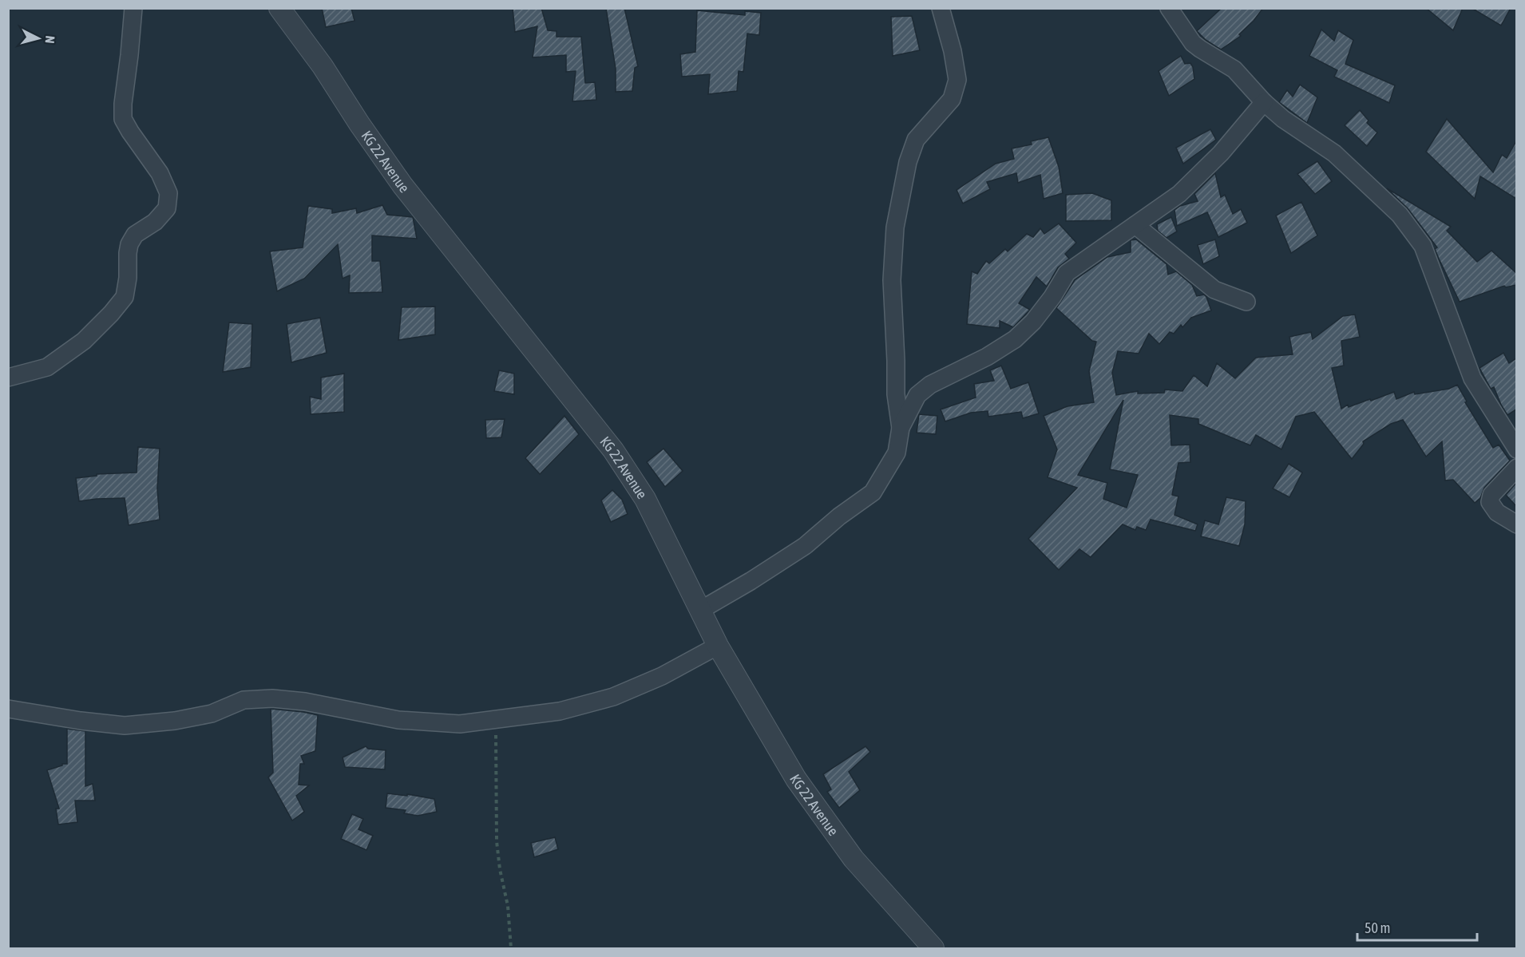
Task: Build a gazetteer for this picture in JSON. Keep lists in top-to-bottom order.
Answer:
{
  "streets": {
    "street": ["KG 22 Avenue"]
  },
  "scale_bar": "50 m",
  "north": "right"
}
